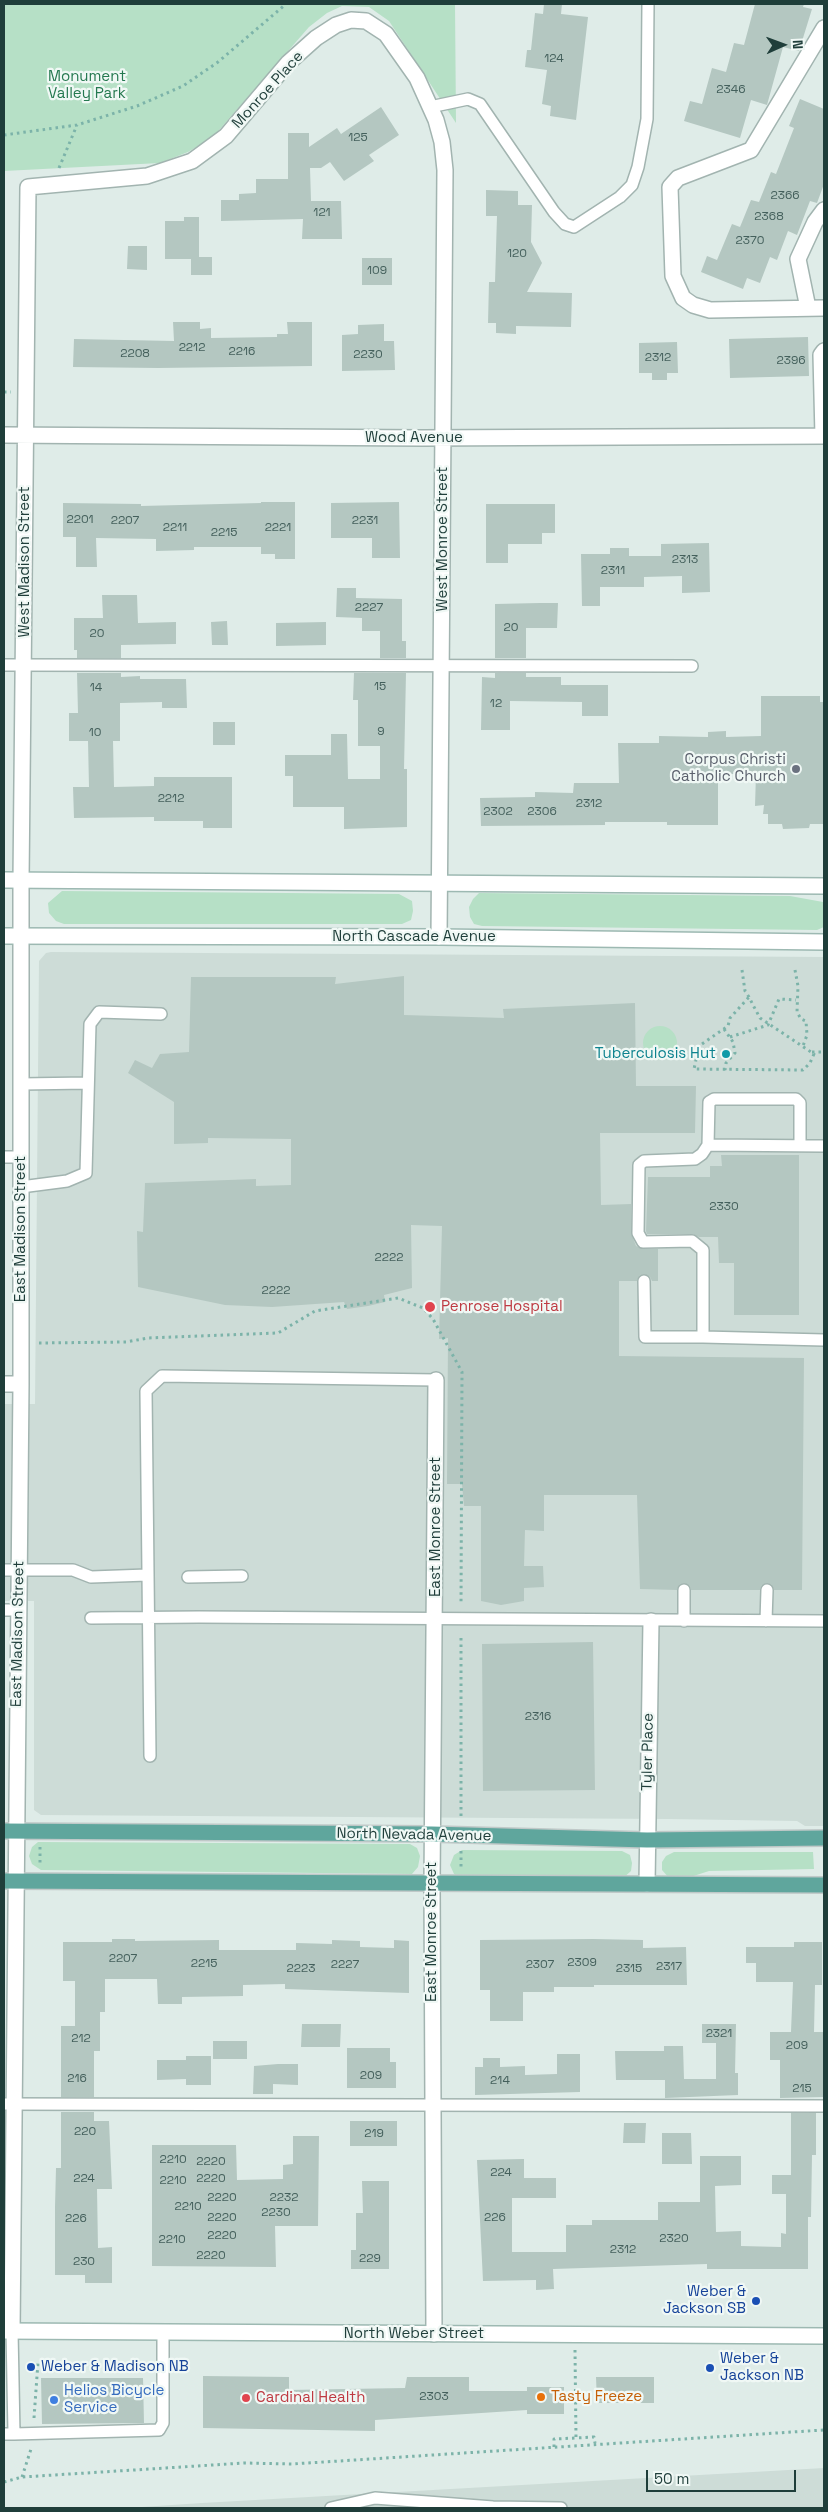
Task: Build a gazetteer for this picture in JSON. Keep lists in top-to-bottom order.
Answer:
{
  "streets": {
    "main road": ["North Nevada Avenue"],
    "street": [
      "Monroe Place",
      "Wood Avenue",
      "West Monroe Street",
      "West Madison Street",
      "North Cascade Avenue",
      "East Madison Street",
      "East Monroe Street",
      "Tyler Place",
      "North Weber Street"
    ]
  },
  "crossings": [
    ["Monroe Place", "West Monroe Street"],
    ["Monroe Place", "West Madison Street"],
    ["Wood Avenue", "West Monroe Street"],
    ["Wood Avenue", "West Madison Street"],
    ["West Monroe Street", "North Cascade Avenue"],
    ["West Madison Street", "North Cascade Avenue"],
    ["West Madison Street", "East Madison Street"],
    ["North Cascade Avenue", "East Madison Street"],
    ["East Madison Street", "North Nevada Avenue"],
    ["East Madison Street", "North Weber Street"],
    ["East Monroe Street", "North Nevada Avenue"],
    ["East Monroe Street", "North Weber Street"],
    ["Tyler Place", "North Nevada Avenue"]
  ],
  "parks": ["Monument Valley Park"],
  "places": [
    "Corpus Christi Catholic Church",
    "Tuberculosis Hut",
    "Penrose Hospital",
    "Weber & Jackson SB",
    "Weber & Madison NB",
    "Weber & Jackson NB",
    "Tasty Freeze",
    "Cardinal Health",
    "Helios Bicycle Service"
  ],
  "house_numbers": [
    "124",
    "2346",
    "125",
    "2366",
    "121",
    "2368",
    "2370",
    "120",
    "109",
    "2212",
    "2216",
    "2208",
    "2230",
    "2312",
    "2396",
    "2201",
    "2207",
    "2231",
    "2211",
    "2221",
    "2215",
    "2313",
    "2311",
    "2227",
    "20",
    "20",
    "15",
    "14",
    "12",
    "9",
    "10",
    "2212",
    "2312",
    "2302",
    "2306",
    "2330",
    "2222",
    "2222",
    "2316",
    "2207",
    "2309",
    "2215",
    "2227",
    "2307",
    "2317",
    "2223",
    "2315",
    "2321",
    "212",
    "209",
    "209",
    "216",
    "214",
    "215",
    "220",
    "219",
    "2210",
    "2220",
    "224",
    "224",
    "2220",
    "2210",
    "2220",
    "2232",
    "2210",
    "2230",
    "2220",
    "226",
    "226",
    "2220",
    "2320",
    "2210",
    "2312",
    "2220",
    "229",
    "230",
    "2303"
  ],
  "scale_bar": "50 m",
  "north": "right"
}
